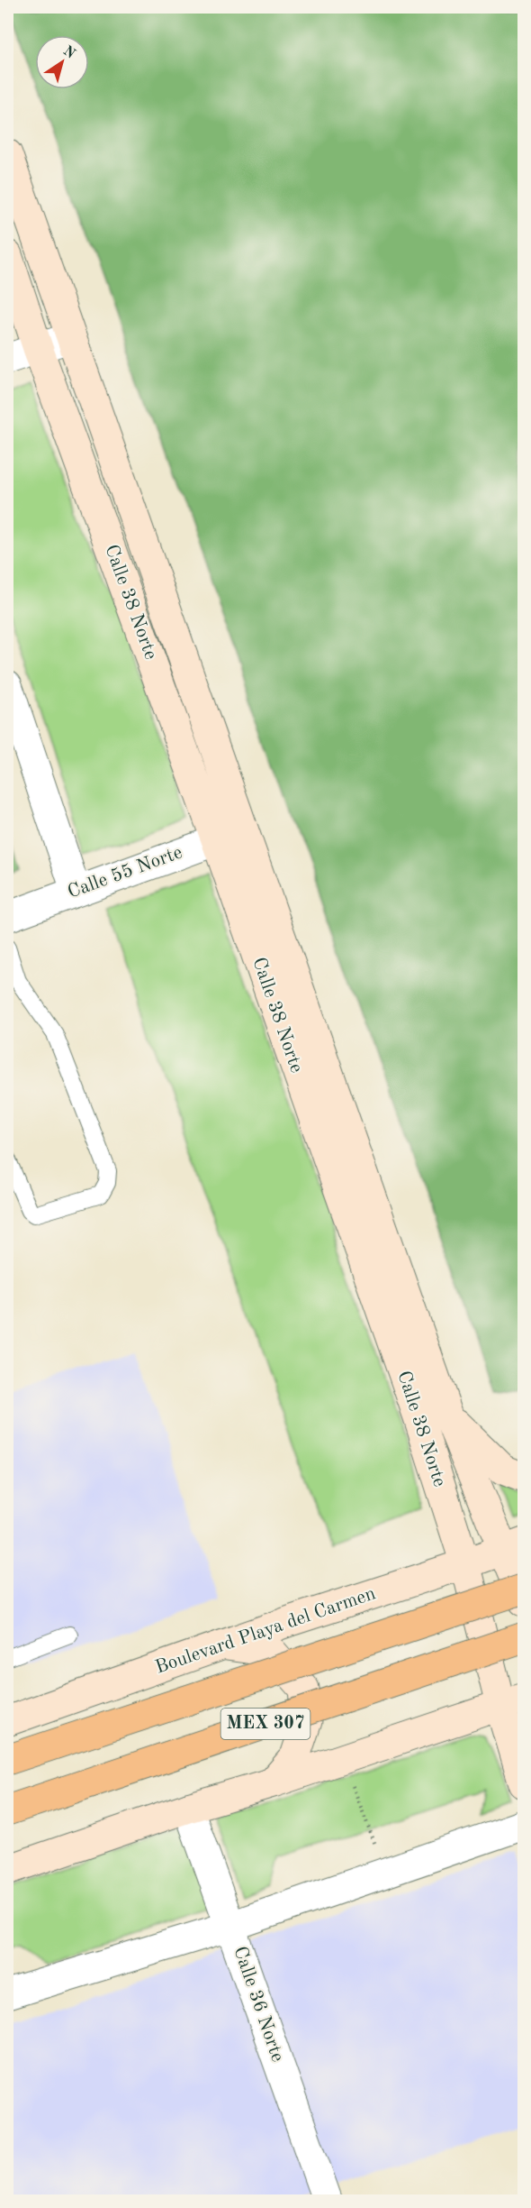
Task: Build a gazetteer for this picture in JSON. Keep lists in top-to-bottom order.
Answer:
{
  "streets": {
    "highway": ["MEX 307"],
    "main road": ["Calle 38 Norte", "Boulevard Playa del Carmen"],
    "street": ["Calle 55 Norte", "Calle 36 Norte"]
  },
  "crossings": [
    ["Calle 38 Norte", "Calle 55 Norte"],
    ["Calle 38 Norte", "Boulevard Playa del Carmen"]
  ],
  "north": "top right"
}
